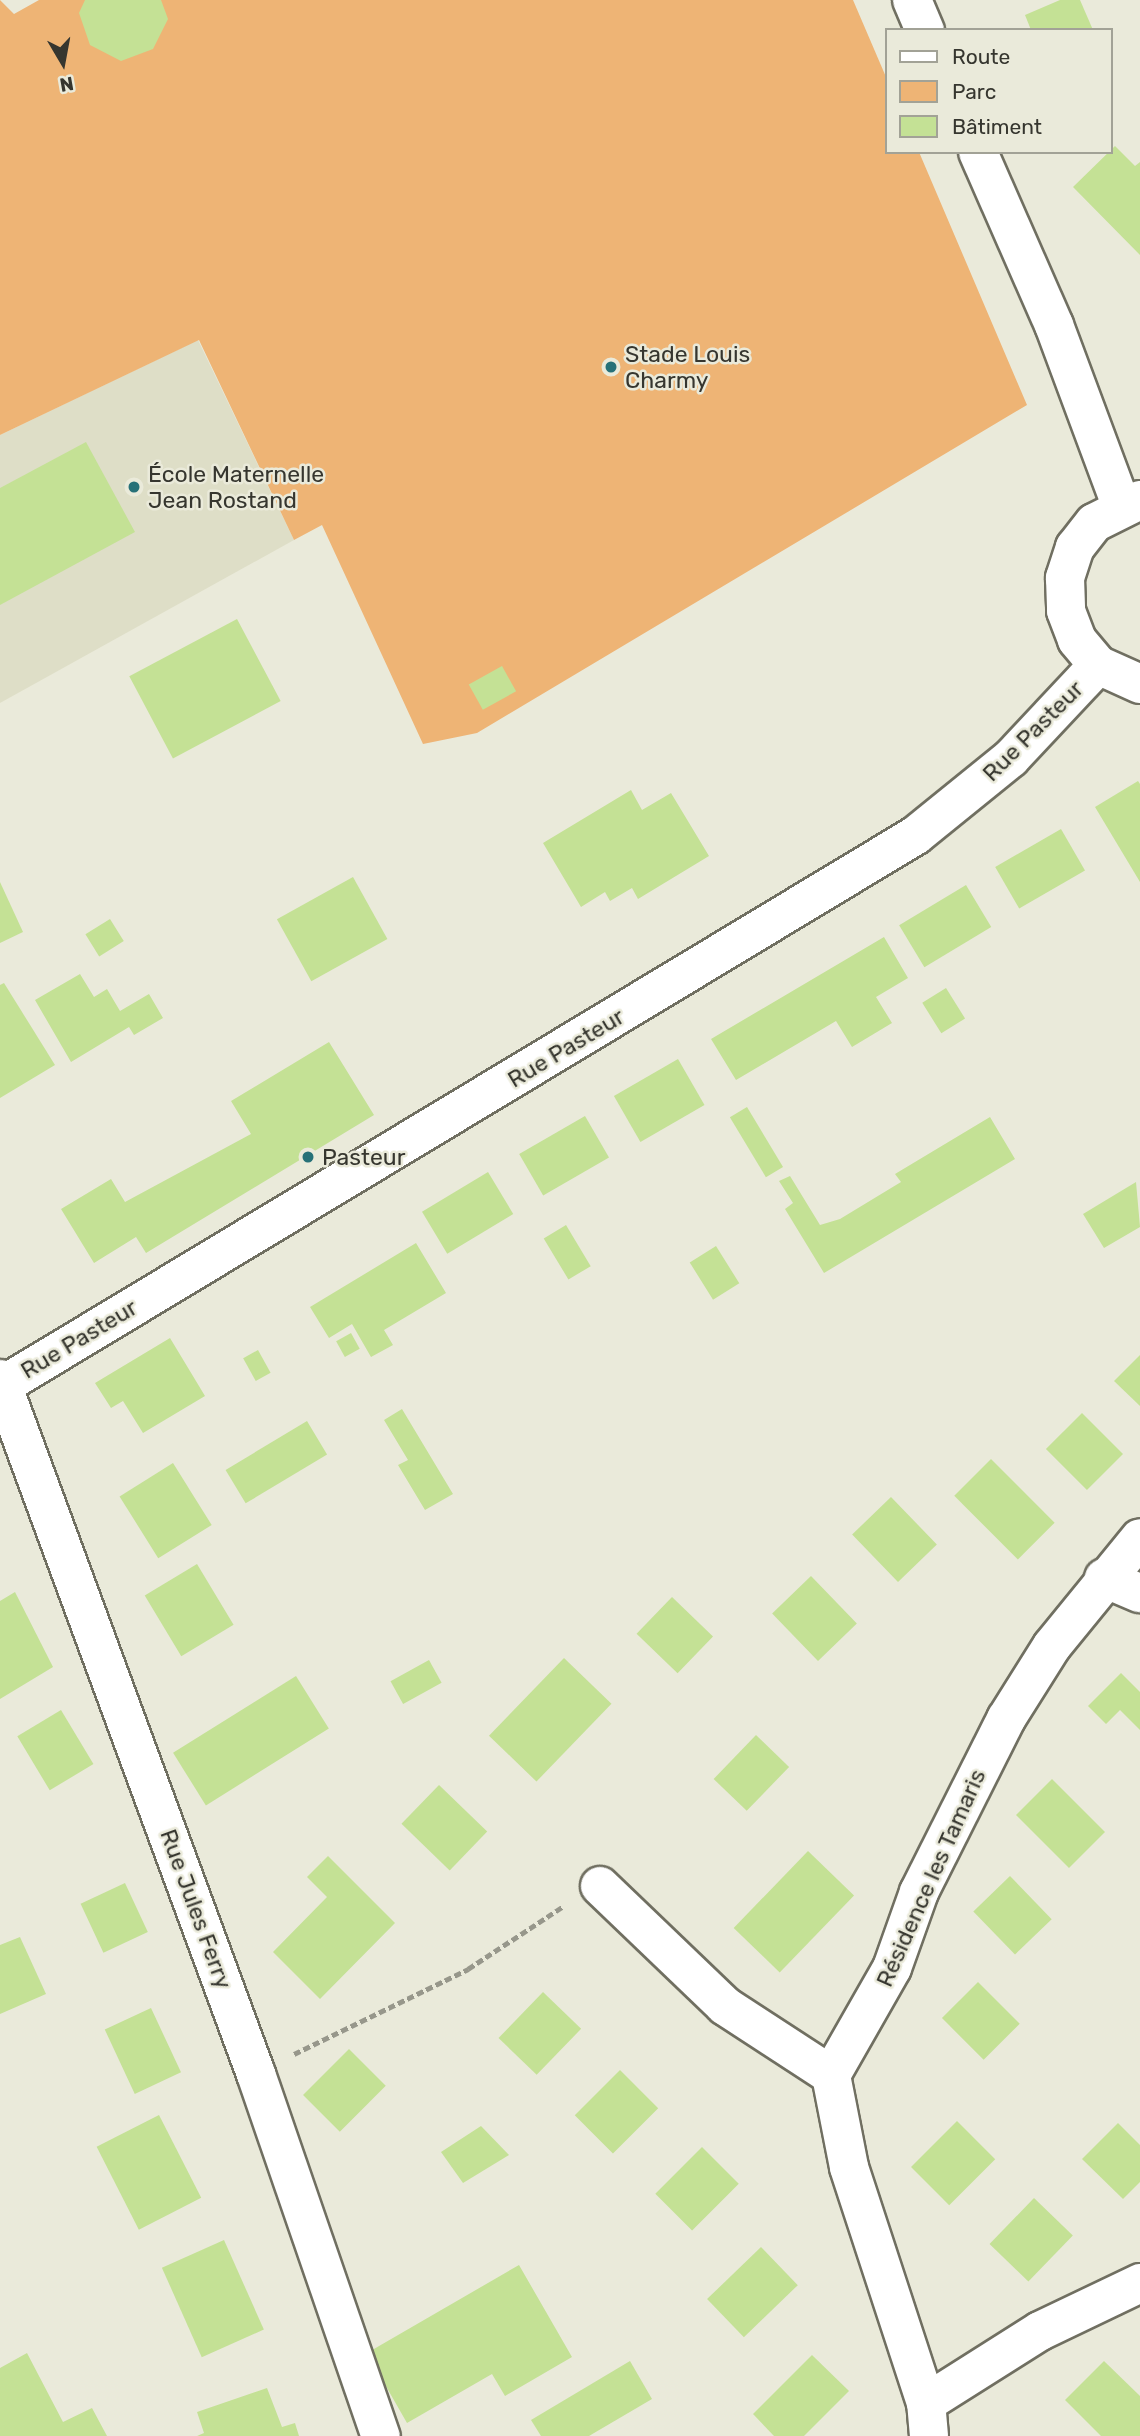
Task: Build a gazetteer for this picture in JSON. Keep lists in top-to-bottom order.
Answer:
{
  "streets": {
    "street": ["Rue Pasteur", "Résidence les Tamaris", "Rue Jules Ferry"]
  },
  "crossings": [
    ["Rue Pasteur", "Rue Jules Ferry"]
  ],
  "places": ["Stade Louis Charmy", "École Maternelle Jean Rostand", "Pasteur"],
  "legend": ["Route", "Parc", "Bâtiment"],
  "north": "bottom"
}
